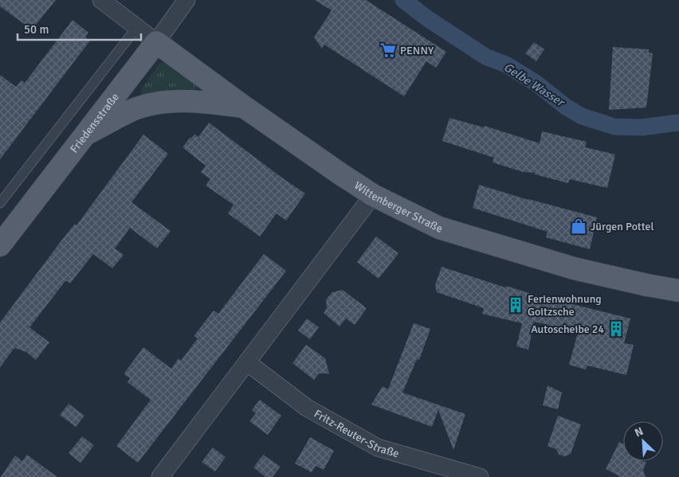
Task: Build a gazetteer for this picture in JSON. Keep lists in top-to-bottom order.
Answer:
{
  "streets": {
    "main road": ["Friedensstraße", "Wittenberger Straße"],
    "street": ["Fritz-Reuter-Straße"]
  },
  "crossings": [
    ["Friedensstraße", "Wittenberger Straße"]
  ],
  "water": ["Gelbe Wasser"],
  "places": {
    "supermarket": ["PENNY"],
    "shop": ["Jürgen Pottel"],
    "building": ["Ferienwohnung Goitzsche", "Autoscheibe 24"]
  },
  "scale_bar": "50 m",
  "north": "top left"
}
